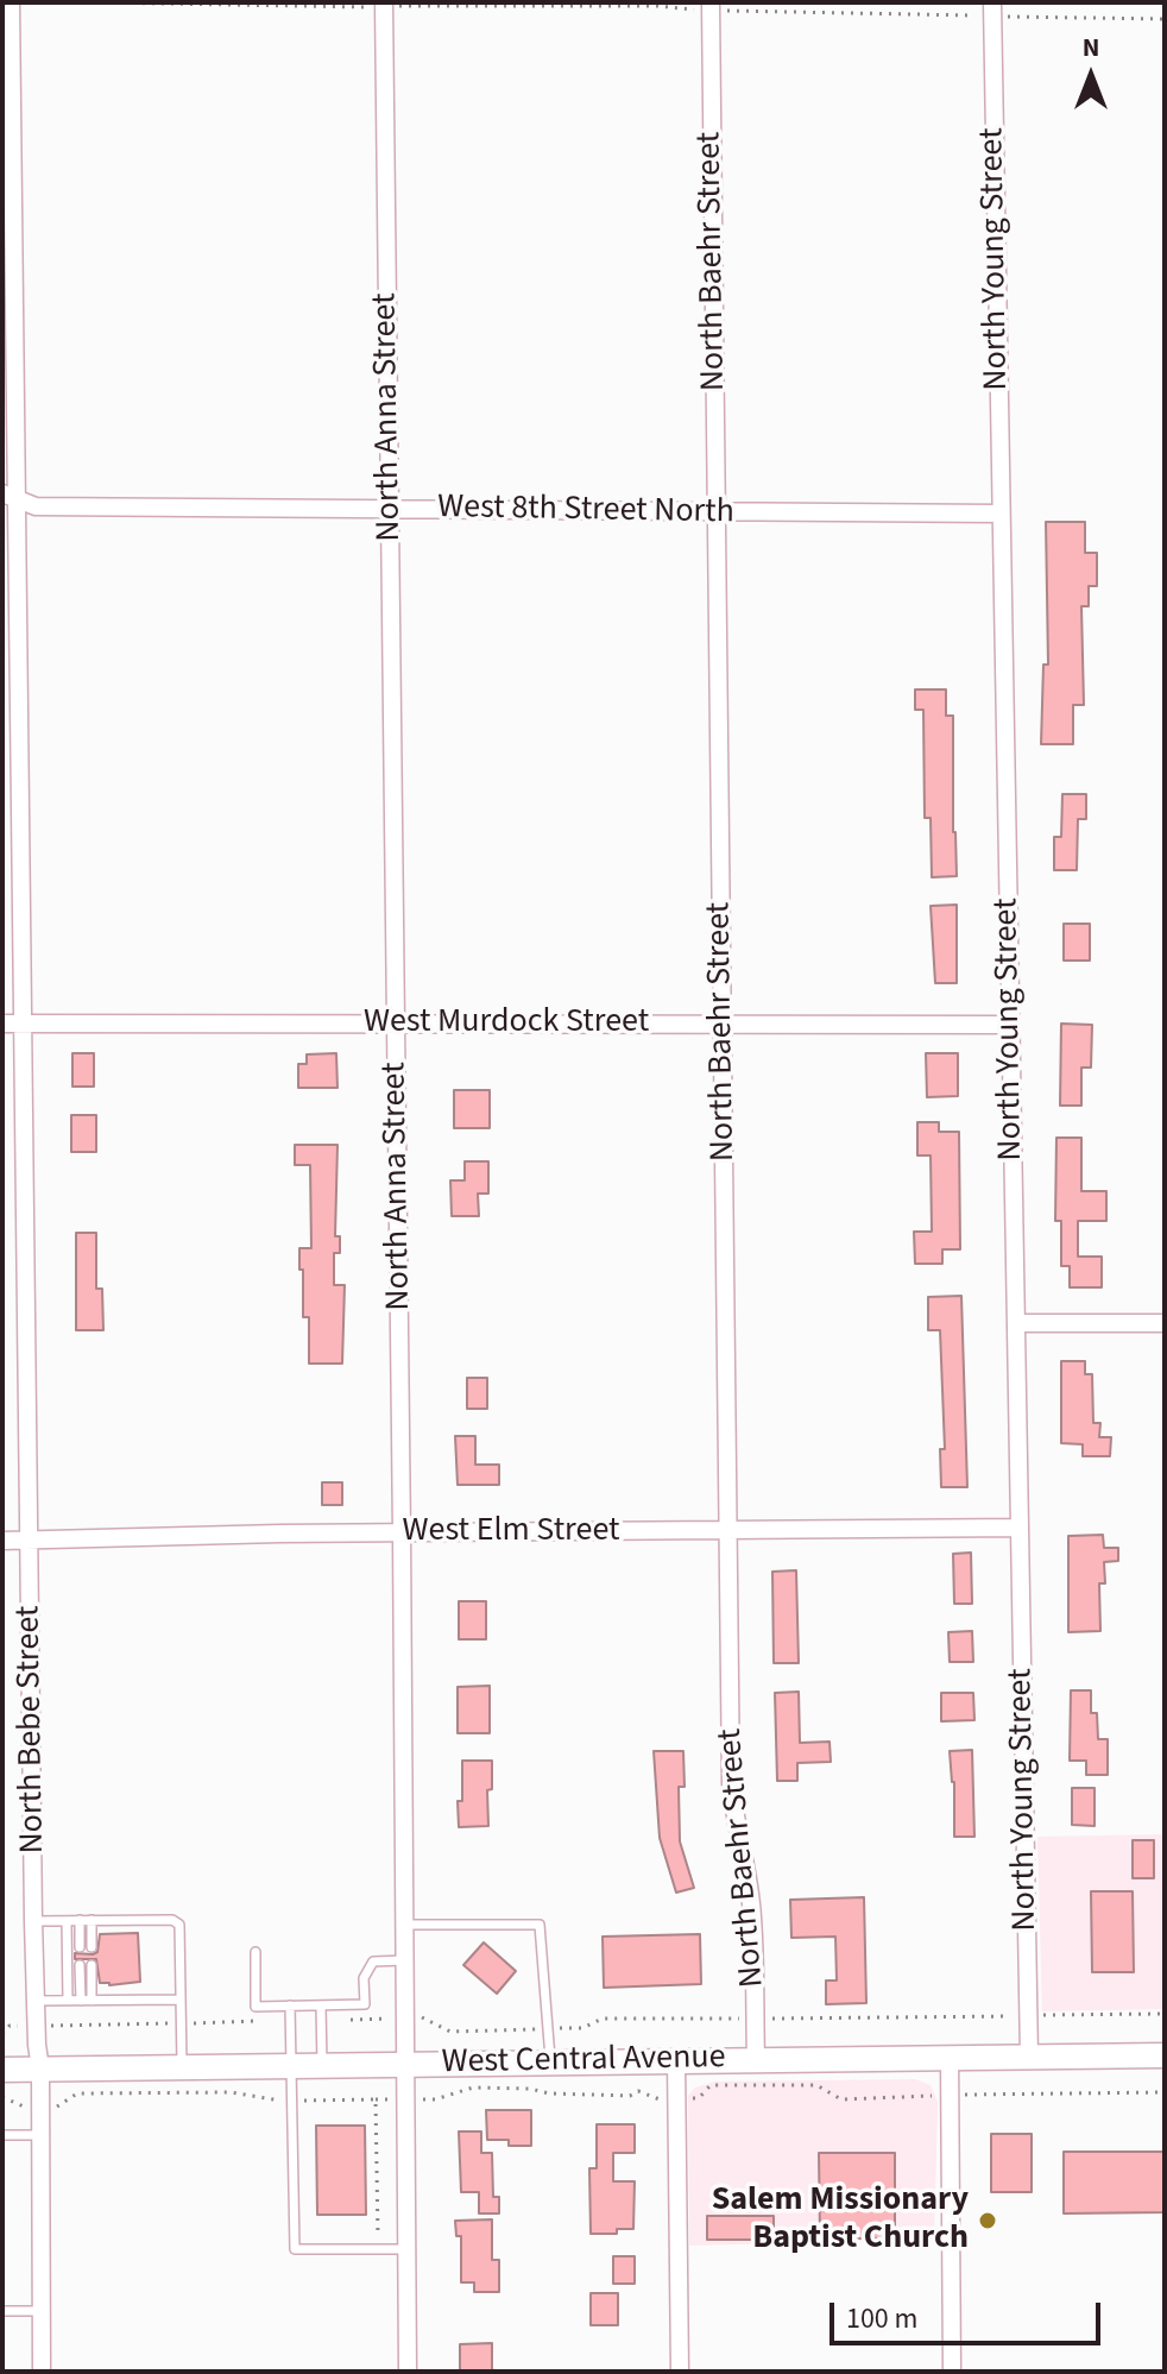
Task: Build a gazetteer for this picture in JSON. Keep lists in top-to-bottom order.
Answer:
{
  "streets": {
    "main road": ["West Central Avenue"],
    "street": [
      "North Young Street",
      "North Baehr Street",
      "North Anna Street",
      "West 8th Street North",
      "West Murdock Street",
      "West Elm Street",
      "North Bebe Street"
    ]
  },
  "crossings": [
    ["North Young Street", "West 8th Street North"],
    ["North Young Street", "West Murdock Street"],
    ["North Young Street", "West Elm Street"],
    ["North Young Street", "West Central Avenue"],
    ["North Baehr Street", "West 8th Street North"],
    ["North Baehr Street", "West Murdock Street"],
    ["North Baehr Street", "West Elm Street"],
    ["North Baehr Street", "West Central Avenue"],
    ["North Anna Street", "West 8th Street North"],
    ["North Anna Street", "West Murdock Street"],
    ["North Anna Street", "West Elm Street"],
    ["North Anna Street", "West Central Avenue"],
    ["West 8th Street North", "North Bebe Street"],
    ["West Murdock Street", "North Bebe Street"],
    ["West Elm Street", "North Bebe Street"],
    ["North Bebe Street", "West Central Avenue"]
  ],
  "places": ["Salem Missionary Baptist Church"],
  "scale_bar": "100 m",
  "north": "top"
}
